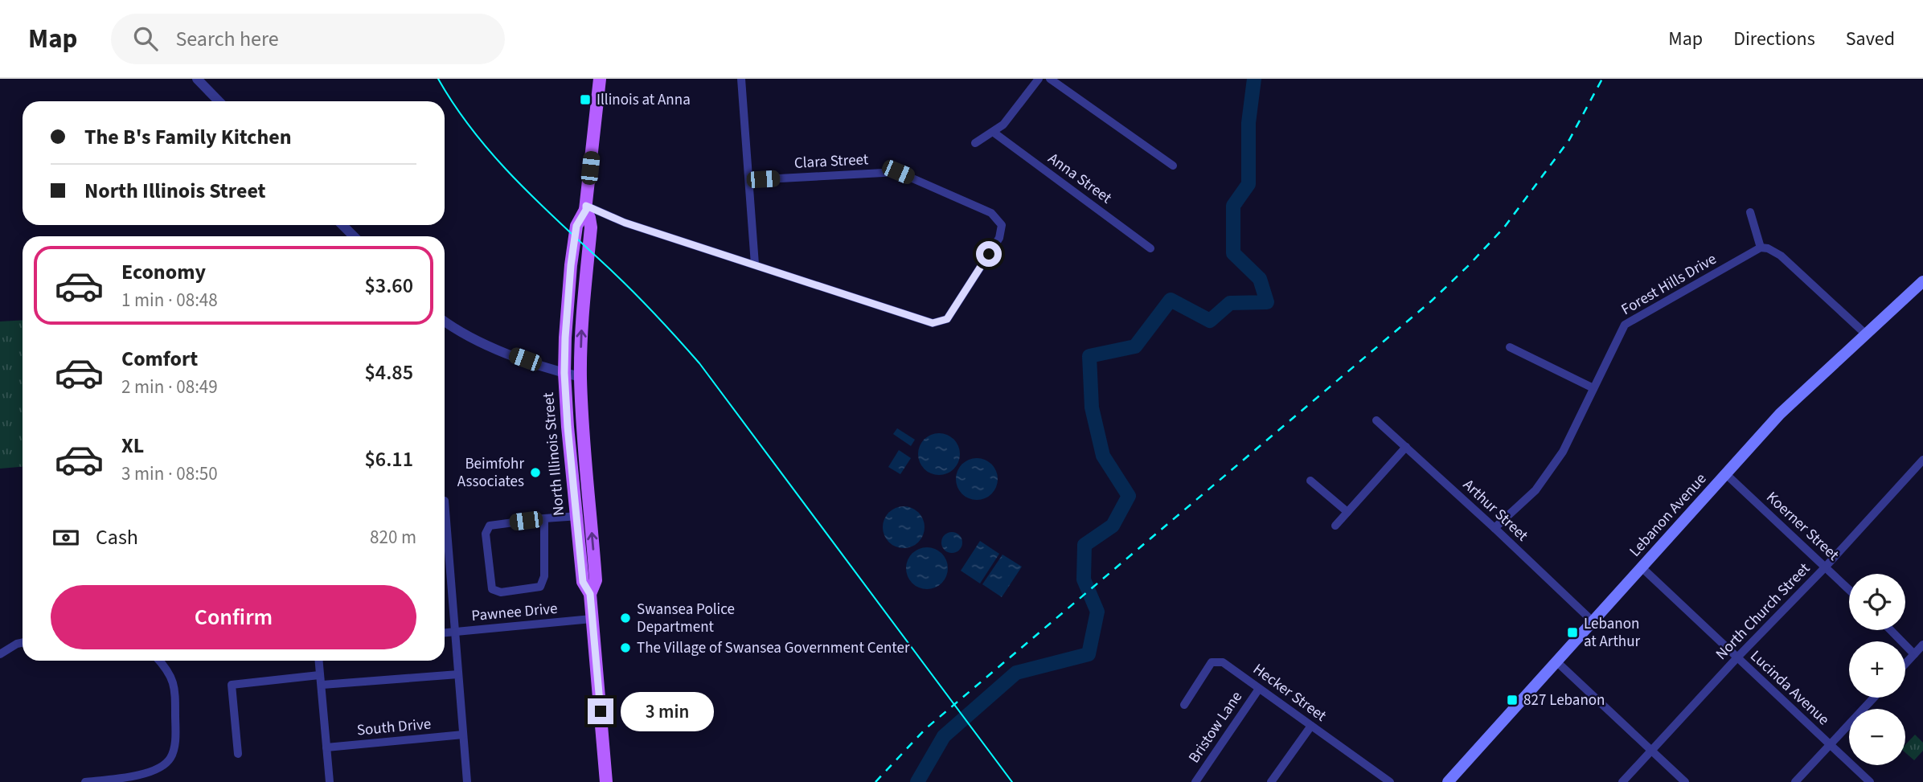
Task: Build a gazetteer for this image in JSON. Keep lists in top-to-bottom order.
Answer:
{
  "streets": {
    "main road": ["North Illinois Street", "Lebanon Avenue"],
    "street": [
      "Clara Street",
      "Anna Street",
      "Forest Hills Drive",
      "Arthur Street",
      "Koerner Street",
      "North Church Street",
      "Pawnee Drive",
      "Lucinda Avenue",
      "Hecker Street",
      "South Drive",
      "Bristow Lane"
    ]
  },
  "crossings": [
    ["Forest Hills Drive", "Arthur Street"],
    ["North Illinois Street", "Pawnee Drive"],
    ["Arthur Street", "Lebanon Avenue"],
    ["Lebanon Avenue", "Koerner Street"],
    ["Lebanon Avenue", "Lucinda Avenue"],
    ["Koerner Street", "North Church Street"],
    ["North Church Street", "Lucinda Avenue"],
    ["Hecker Street", "Bristow Lane"]
  ],
  "places": {
    "transit": ["Illinois at Anna", "Lebanon at Arthur", "827 Lebanon"],
    "other": ["Beimfohr Associates", "Swansea Police Department", "The Village of Swansea Government Center"]
  },
  "page": {
    "header": "Map",
    "search": "Search here",
    "nav": ["Map", "Directions", "Saved"],
    "banner": ["The B's Family Kitchen", "North Illinois Street"],
    "list": [
      {
        "name": "Economy",
        "note": "1 min · 08:48",
        "value": "$3.60"
      },
      {
        "name": "Comfort",
        "note": "2 min · 08:49",
        "value": "$4.85"
      },
      {
        "name": "XL",
        "note": "3 min · 08:50",
        "value": "$6.11"
      }
    ],
    "pay": ["Cash", "820 m"],
    "map_buttons": ["+", "−"],
    "buttons": "Confirm",
    "bubble": "3 min"
  }
}
